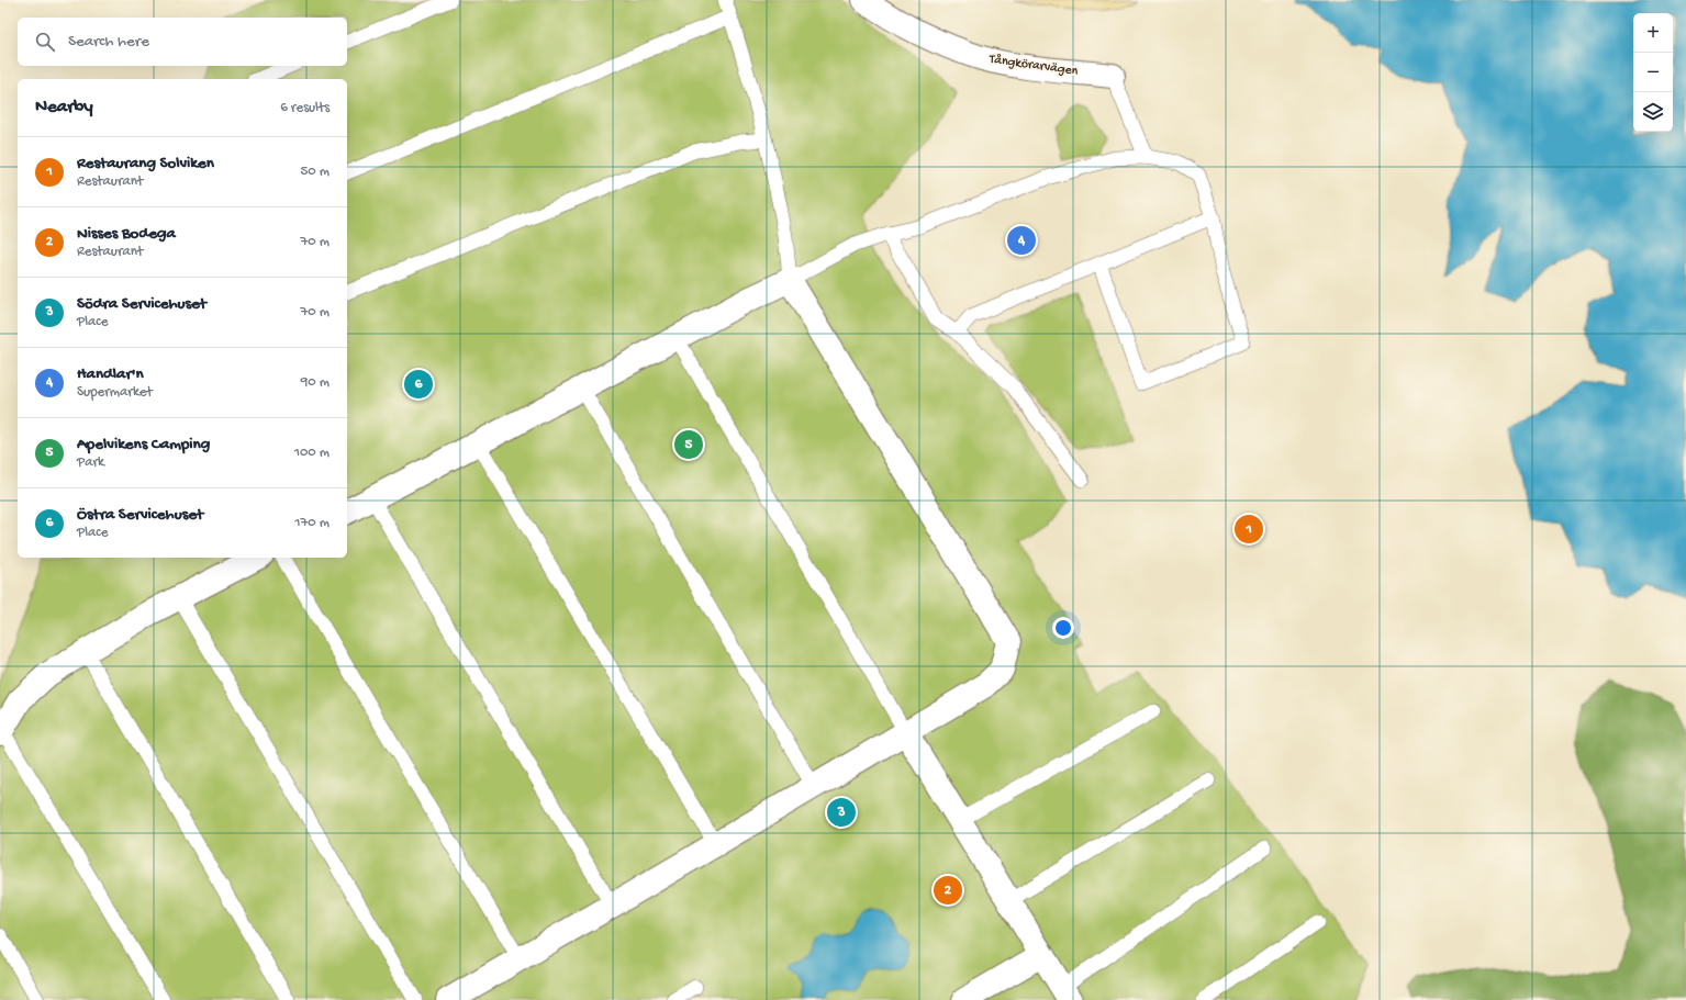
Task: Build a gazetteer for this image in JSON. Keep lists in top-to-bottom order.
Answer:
{
  "streets": {
    "street": ["Tångkörarvägen"]
  },
  "page": {
    "map_buttons": ["+", "−"],
    "search": "Search here",
    "heading": ["Nearby", "6 results"],
    "list": [
      {
        "mark": "1",
        "name": "Restaurang Solviken",
        "note": "Restaurant",
        "value": "50 m"
      },
      {
        "mark": "2",
        "name": "Nisses Bodega",
        "note": "Restaurant",
        "value": "70 m"
      },
      {
        "mark": "3",
        "name": "Södra Servicehuset",
        "note": "Place",
        "value": "70 m"
      },
      {
        "mark": "4",
        "name": "Handlar'n",
        "note": "Supermarket",
        "value": "90 m"
      },
      {
        "mark": "5",
        "name": "Apelvikens Camping",
        "note": "Park",
        "value": "100 m"
      },
      {
        "mark": "6",
        "name": "Östra Servicehuset",
        "note": "Place",
        "value": "170 m"
      }
    ],
    "pins": [
      "4",
      "6",
      "5",
      "1",
      "3",
      "2"
    ]
  }
}
